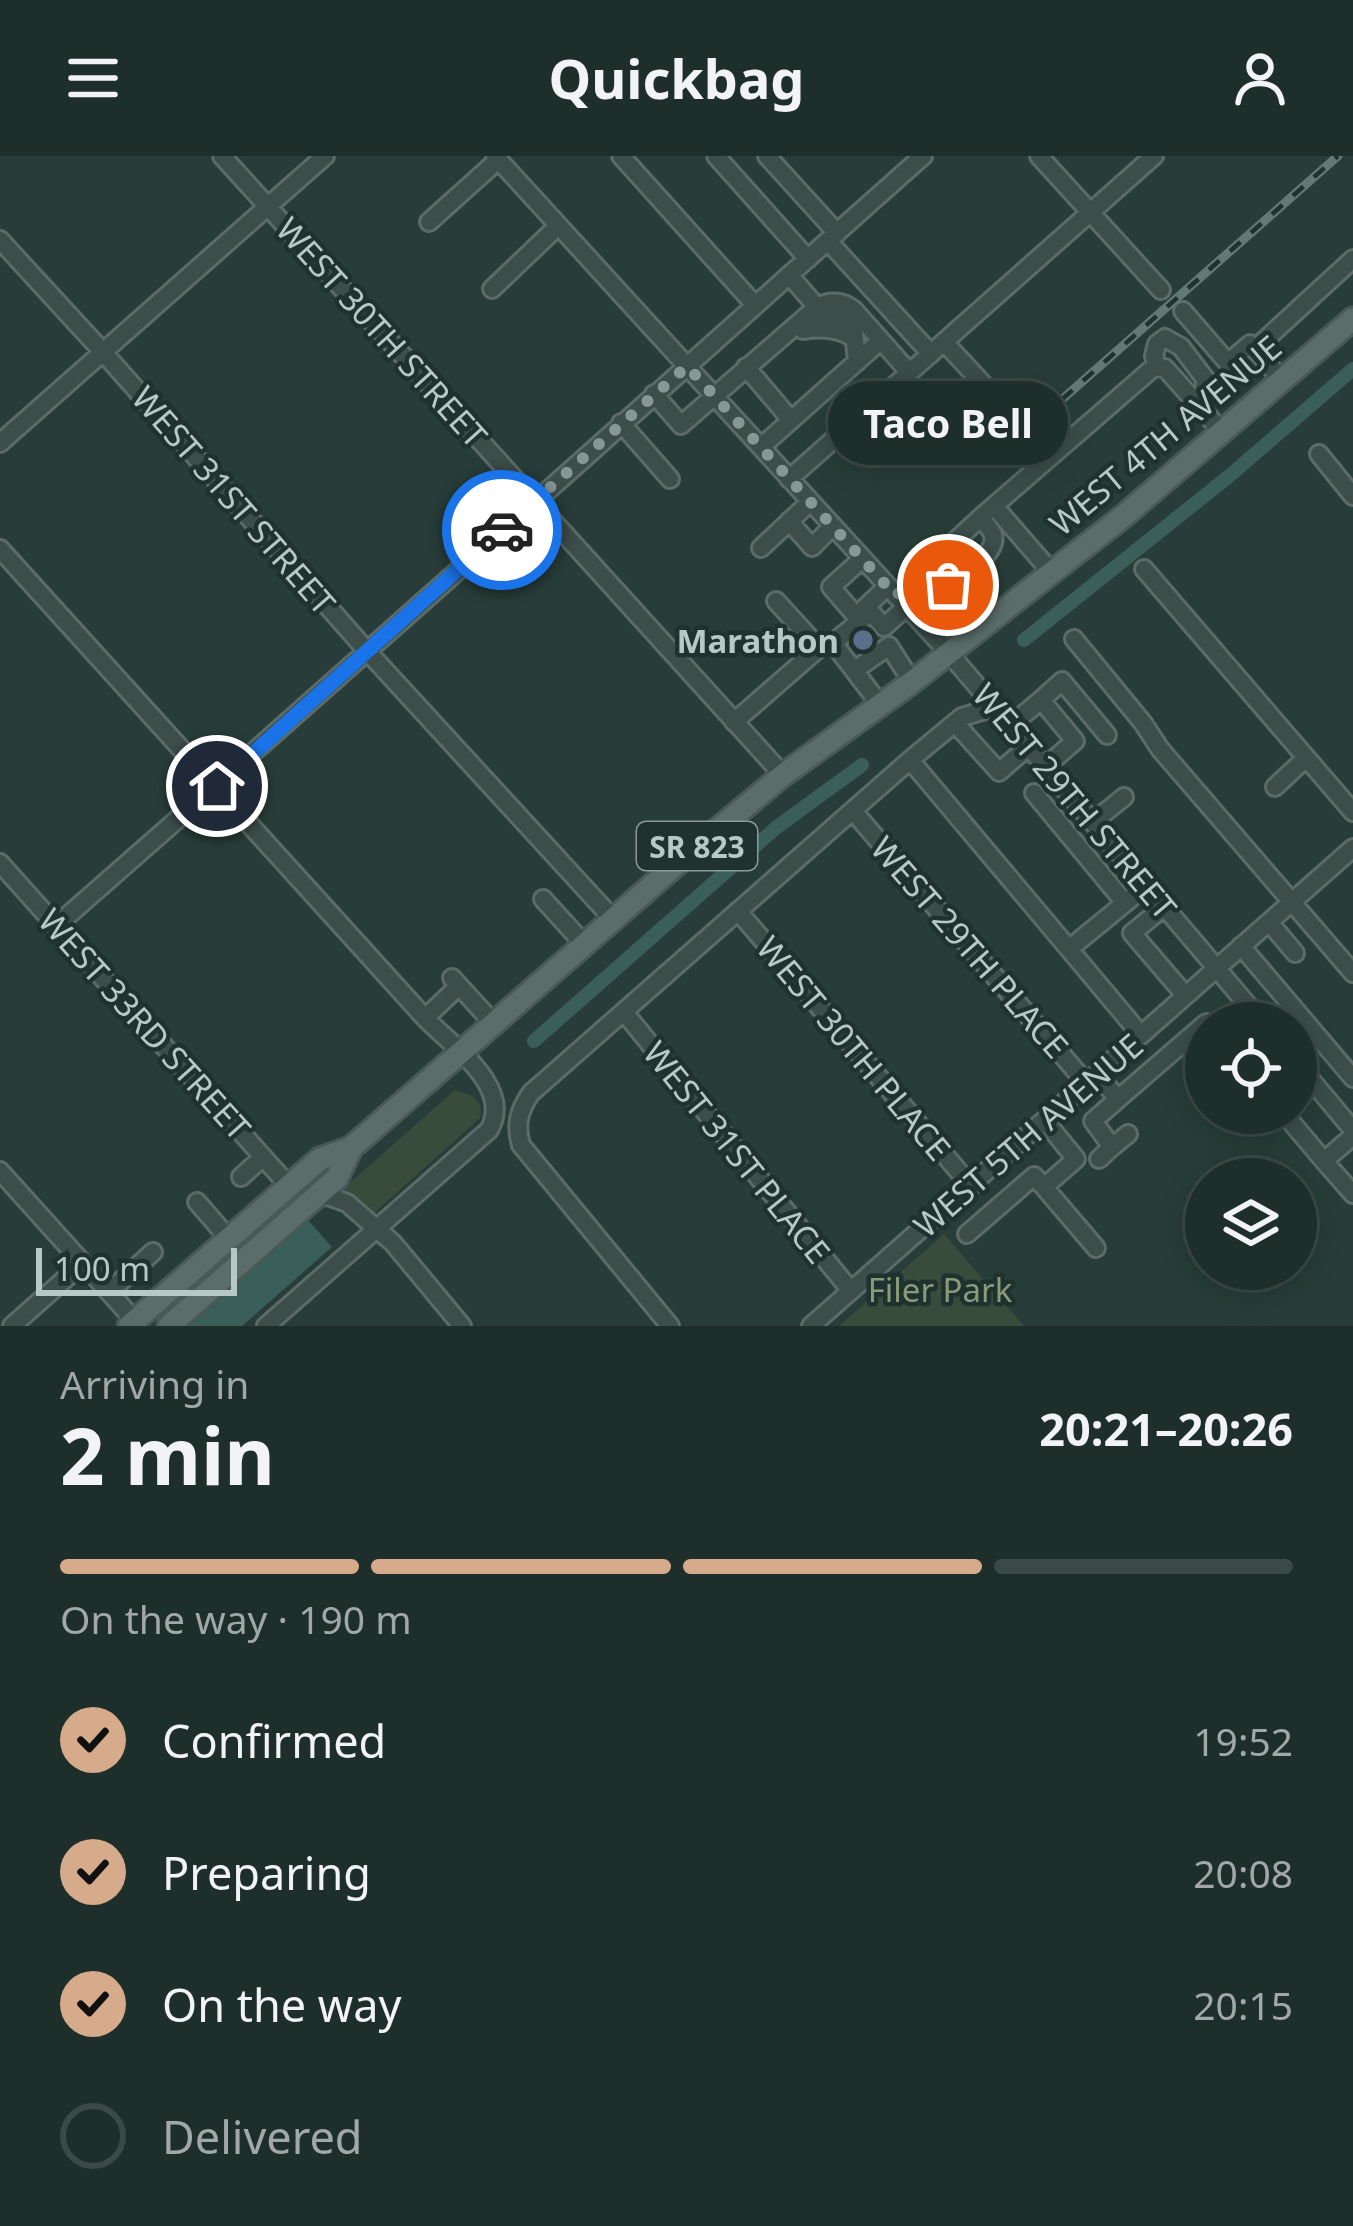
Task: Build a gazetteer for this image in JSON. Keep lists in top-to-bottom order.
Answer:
{
  "streets": {
    "main road": ["WEST 4TH AVENUE", "SR 823"],
    "street": [
      "WEST 30TH STREET",
      "WEST 31ST STREET",
      "WEST 29TH STREET",
      "WEST 29TH PLACE",
      "WEST 33RD STREET",
      "WEST 30TH PLACE",
      "WEST 5TH AVENUE",
      "WEST 31ST PLACE"
    ]
  },
  "crossings": [
    ["WEST 30TH STREET", "WEST 4TH AVENUE"],
    ["WEST 4TH AVENUE", "WEST 31ST STREET"],
    ["WEST 4TH AVENUE", "WEST 29TH STREET"],
    ["WEST 4TH AVENUE", "WEST 33RD STREET"],
    ["WEST 29TH STREET", "WEST 5TH AVENUE"],
    ["WEST 29TH PLACE", "WEST 5TH AVENUE"],
    ["WEST 30TH PLACE", "WEST 5TH AVENUE"],
    ["WEST 5TH AVENUE", "WEST 31ST PLACE"]
  ],
  "parks": ["Filer Park"],
  "places": ["Taco Bell", "Marathon"],
  "scale_bar": "100 m",
  "page": {
    "header": "Quickbag",
    "bubble": "Taco Bell",
    "scale": "100 m",
    "heading": ["2 min", "Arriving in", "20:21–20:26"],
    "bar": "On the way · 190 m",
    "list": [
      ["Confirmed", "19:52"],
      ["Preparing", "20:08"],
      ["On the way", "20:15"],
      "Delivered"
    ]
  }
}
